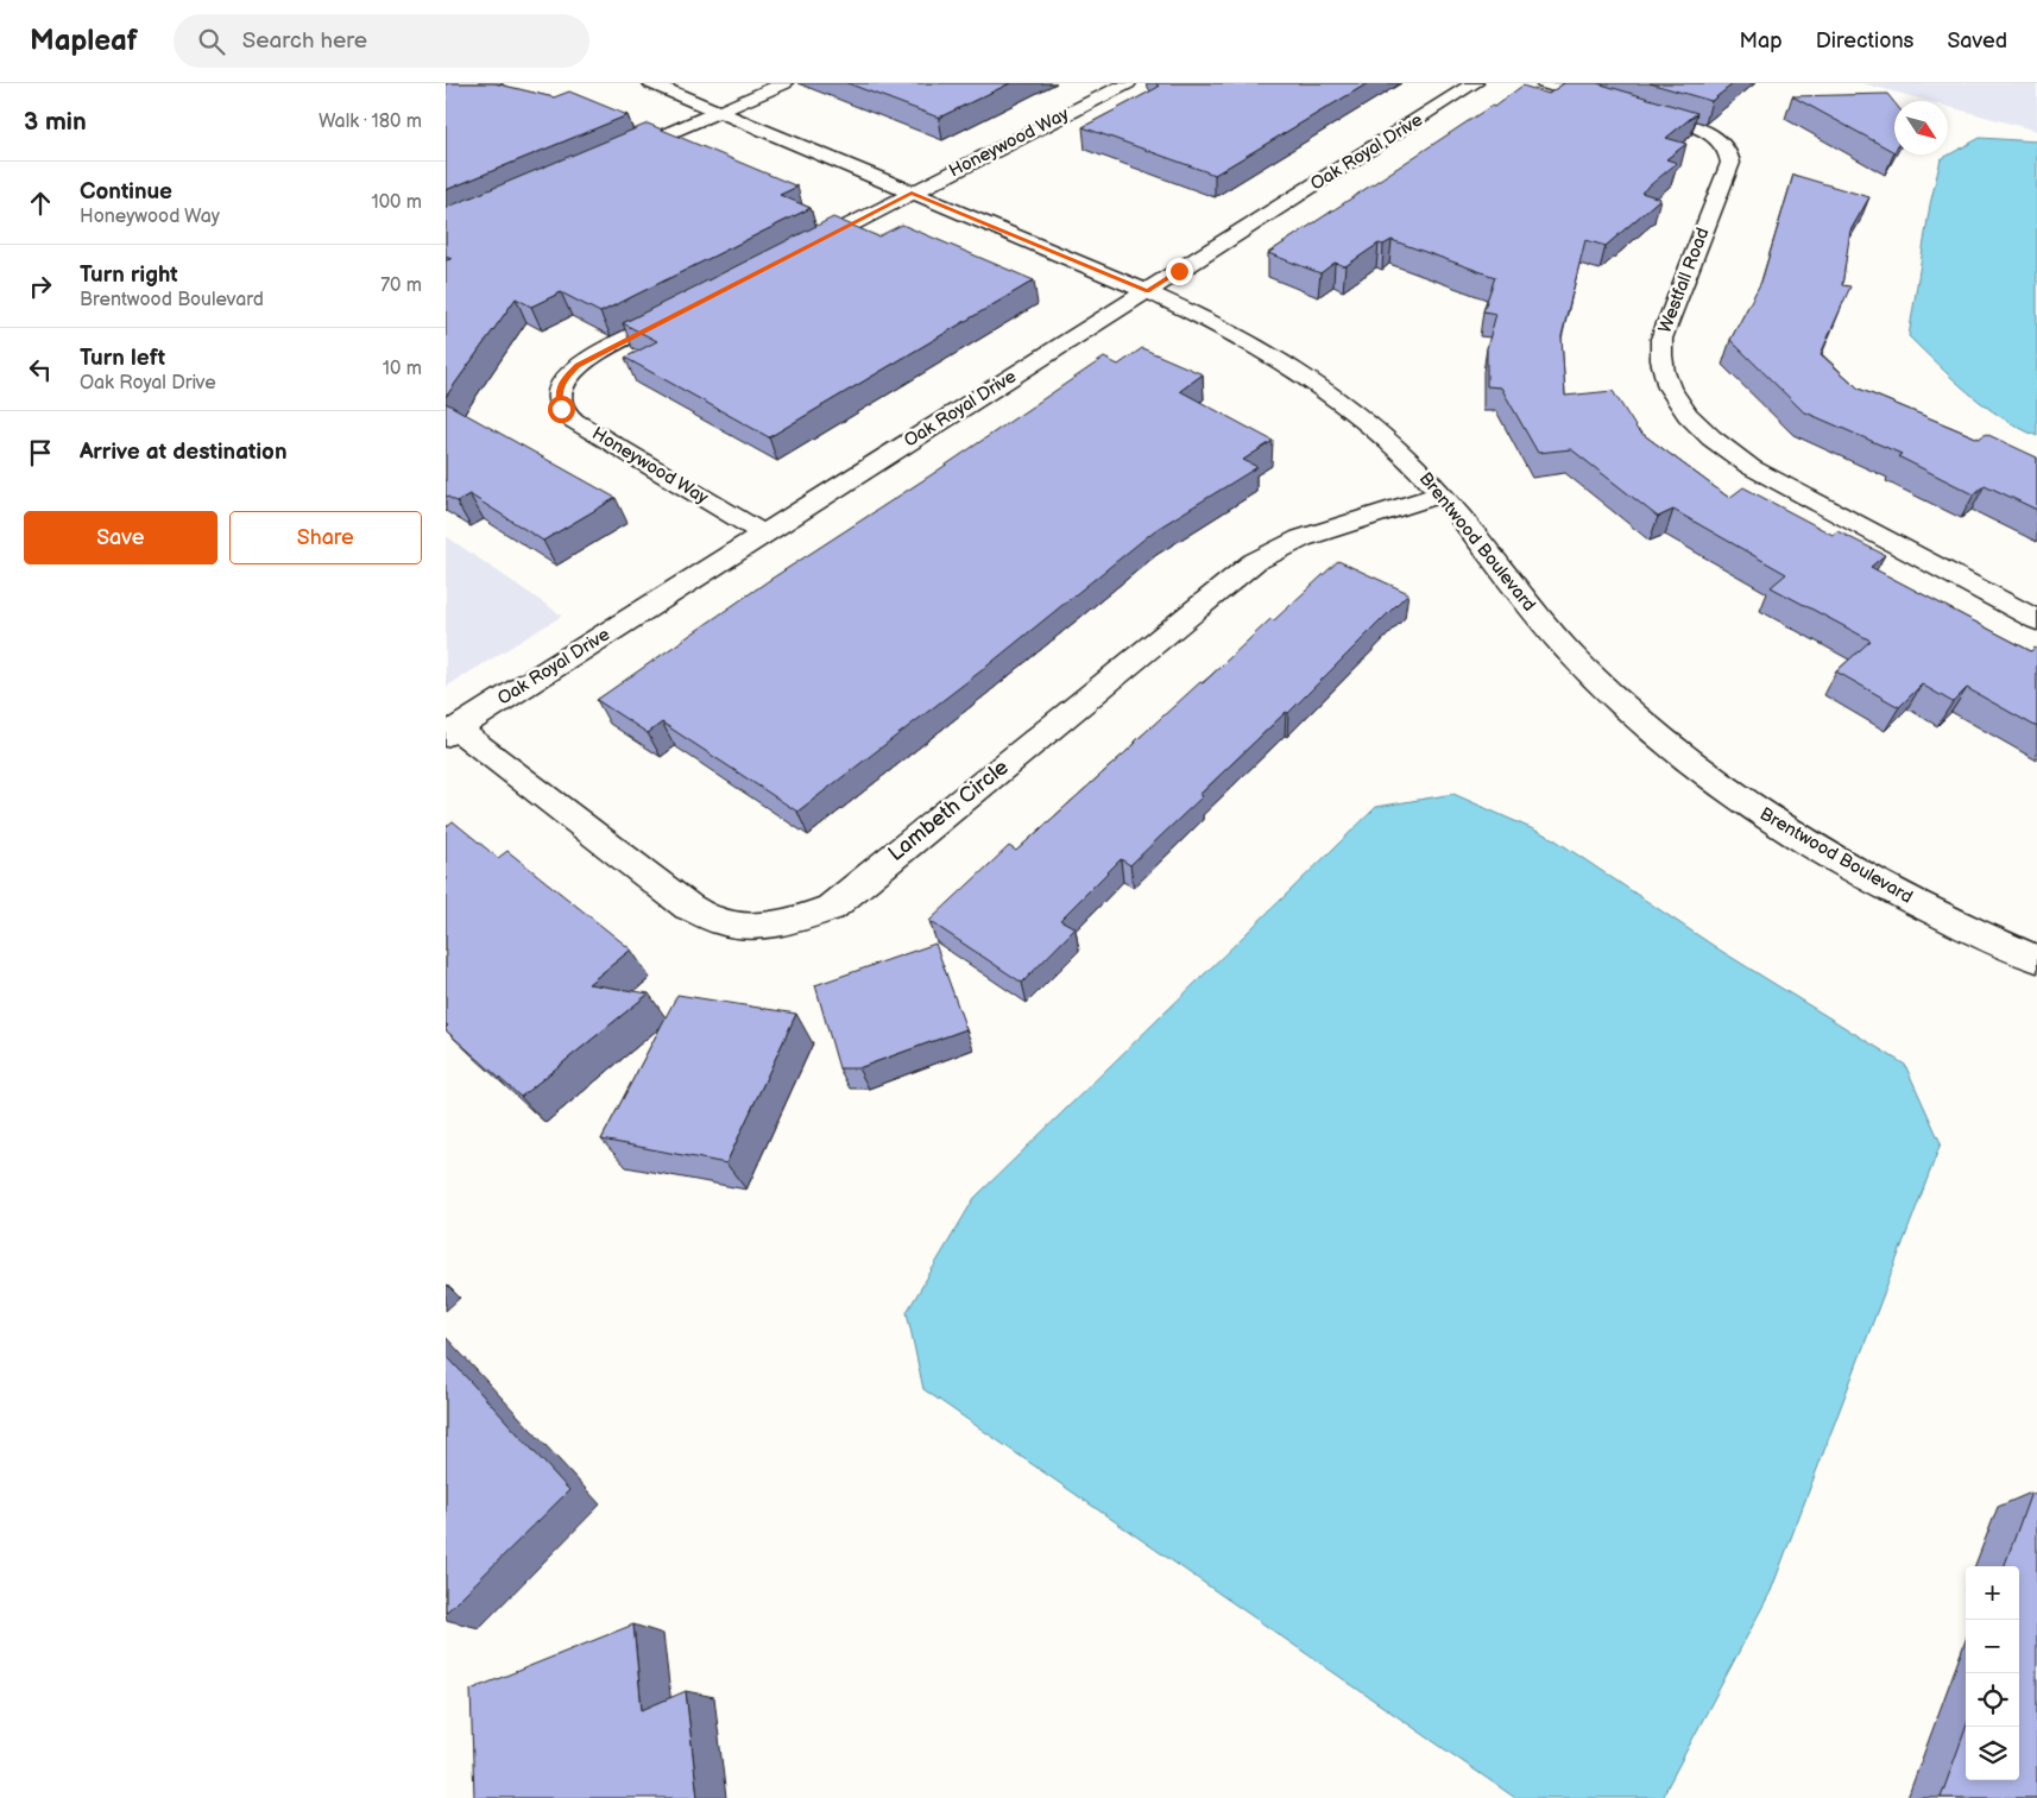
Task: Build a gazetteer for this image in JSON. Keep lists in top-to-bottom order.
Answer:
{
  "streets": {
    "street": [
      "Honeywood Way",
      "Oak Royal Drive",
      "Westfall Road",
      "Brentwood Boulevard",
      "Lambeth Circle"
    ]
  },
  "crossings": [
    ["Honeywood Way", "Oak Royal Drive"],
    ["Honeywood Way", "Brentwood Boulevard"],
    ["Oak Royal Drive", "Brentwood Boulevard"],
    ["Oak Royal Drive", "Lambeth Circle"],
    ["Brentwood Boulevard", "Lambeth Circle"]
  ],
  "north": "bottom right",
  "page": {
    "header": "Mapleaf",
    "search": "Search here",
    "nav": ["Map", "Directions", "Saved"],
    "heading": ["3 min", "Walk · 180 m"],
    "list": [
      ["Continue", "Honeywood Way", "100 m"],
      ["Turn right", "Brentwood Boulevard", "70 m"],
      ["Turn left", "Oak Royal Drive", "10 m"],
      "Arrive at destination"
    ],
    "buttons": ["Save", "Share"],
    "map_buttons": ["+", "−"]
  }
}
